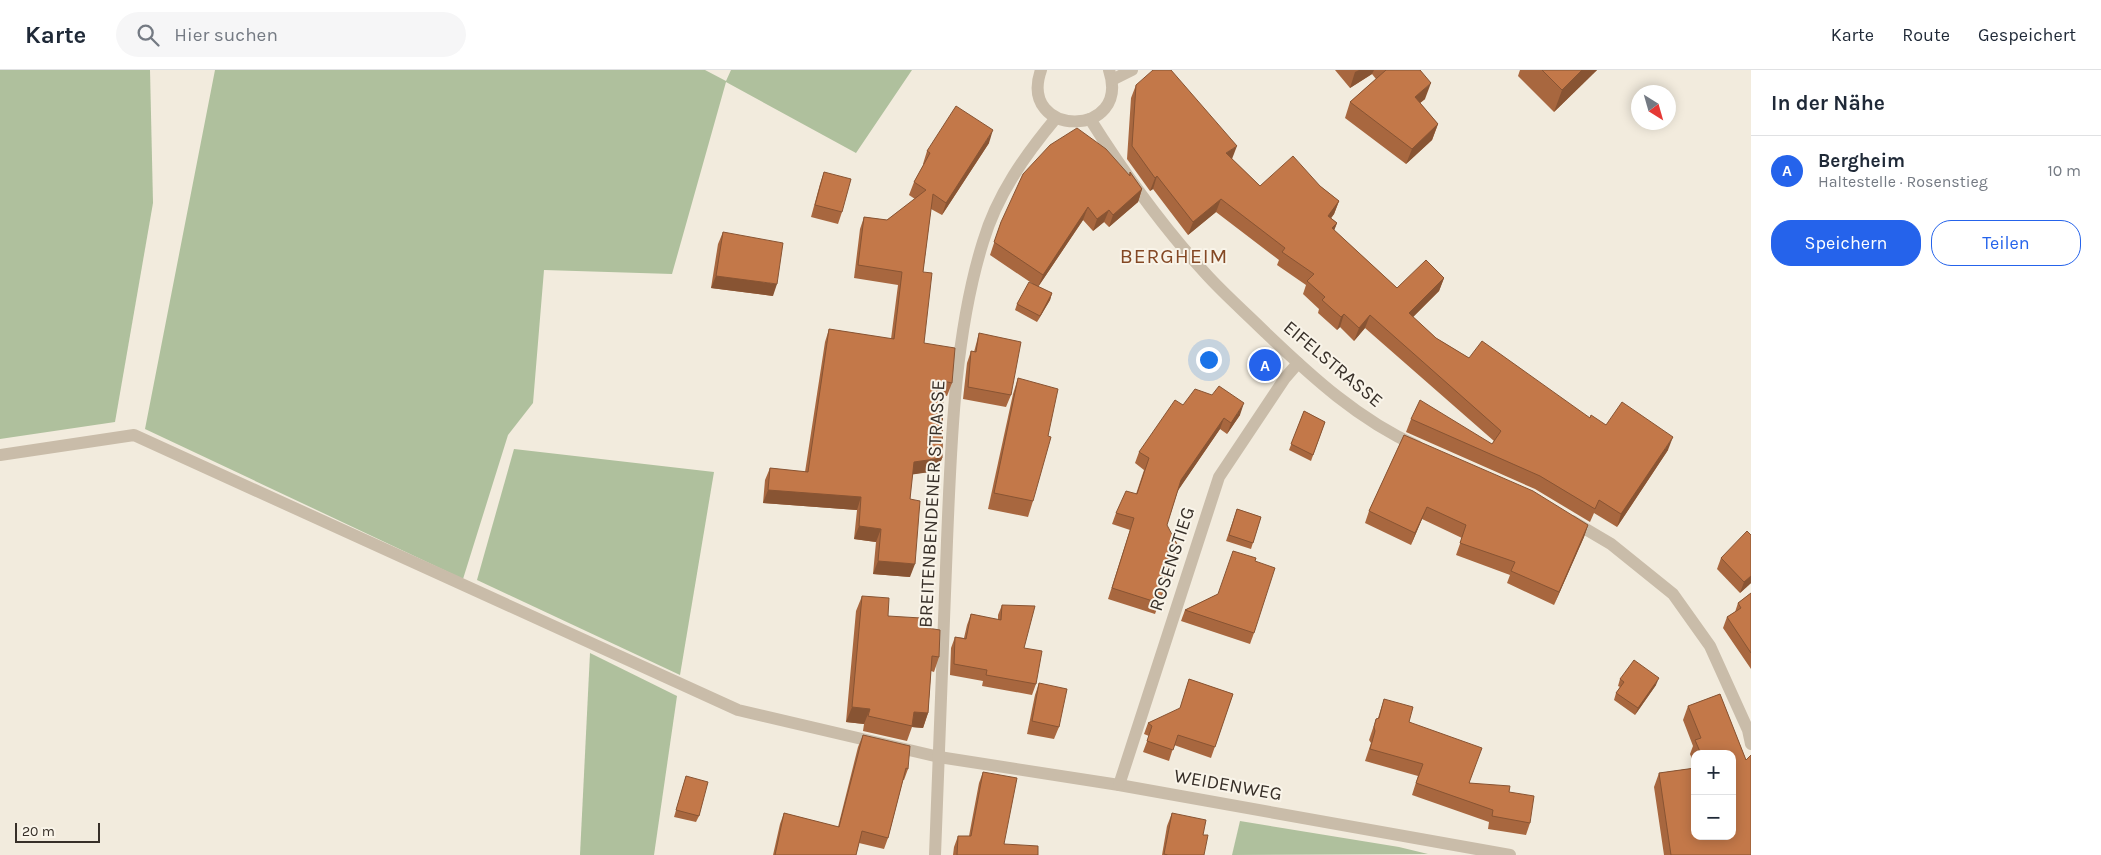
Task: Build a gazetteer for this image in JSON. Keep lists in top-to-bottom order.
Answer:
{
  "streets": {
    "street": [
      "EIFELSTRASSE",
      "BREITENBENDENER STRASSE",
      "ROSENSTIEG",
      "WEIDENWEG"
    ]
  },
  "crossings": [
    ["EIFELSTRASSE", "ROSENSTIEG"],
    ["BREITENBENDENER STRASSE", "WEIDENWEG"],
    ["ROSENSTIEG", "WEIDENWEG"]
  ],
  "districts": ["BERGHEIM"],
  "scale_bar": "20 m",
  "north": "bottom right",
  "page": {
    "header": "Karte",
    "search": "Hier suchen",
    "nav": ["Karte", "Route", "Gespeichert"],
    "heading": "In der Nähe",
    "list": [
      {
        "mark": "A",
        "name": "Bergheim",
        "note": "Haltestelle · Rosenstieg",
        "value": "10 m"
      }
    ],
    "buttons": ["Speichern", "Teilen"],
    "pins": "A",
    "map_buttons": ["+", "−"],
    "scale": "20 m"
  }
}
